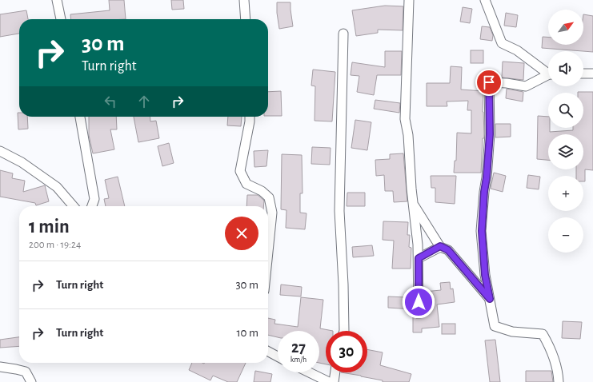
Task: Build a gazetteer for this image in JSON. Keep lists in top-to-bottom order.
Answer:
{
  "north": "top right",
  "page": {
    "map_buttons": ["+", "−"],
    "turn": ["30 m", "Turn right"],
    "heading": ["1 min", "200 m · 19:24"],
    "list": [
      {
        "name": "Turn right",
        "value": "30 m"
      },
      {
        "name": "Turn right",
        "value": "10 m"
      }
    ],
    "speed": "27 km/h",
    "limit": "30"
  }
}
